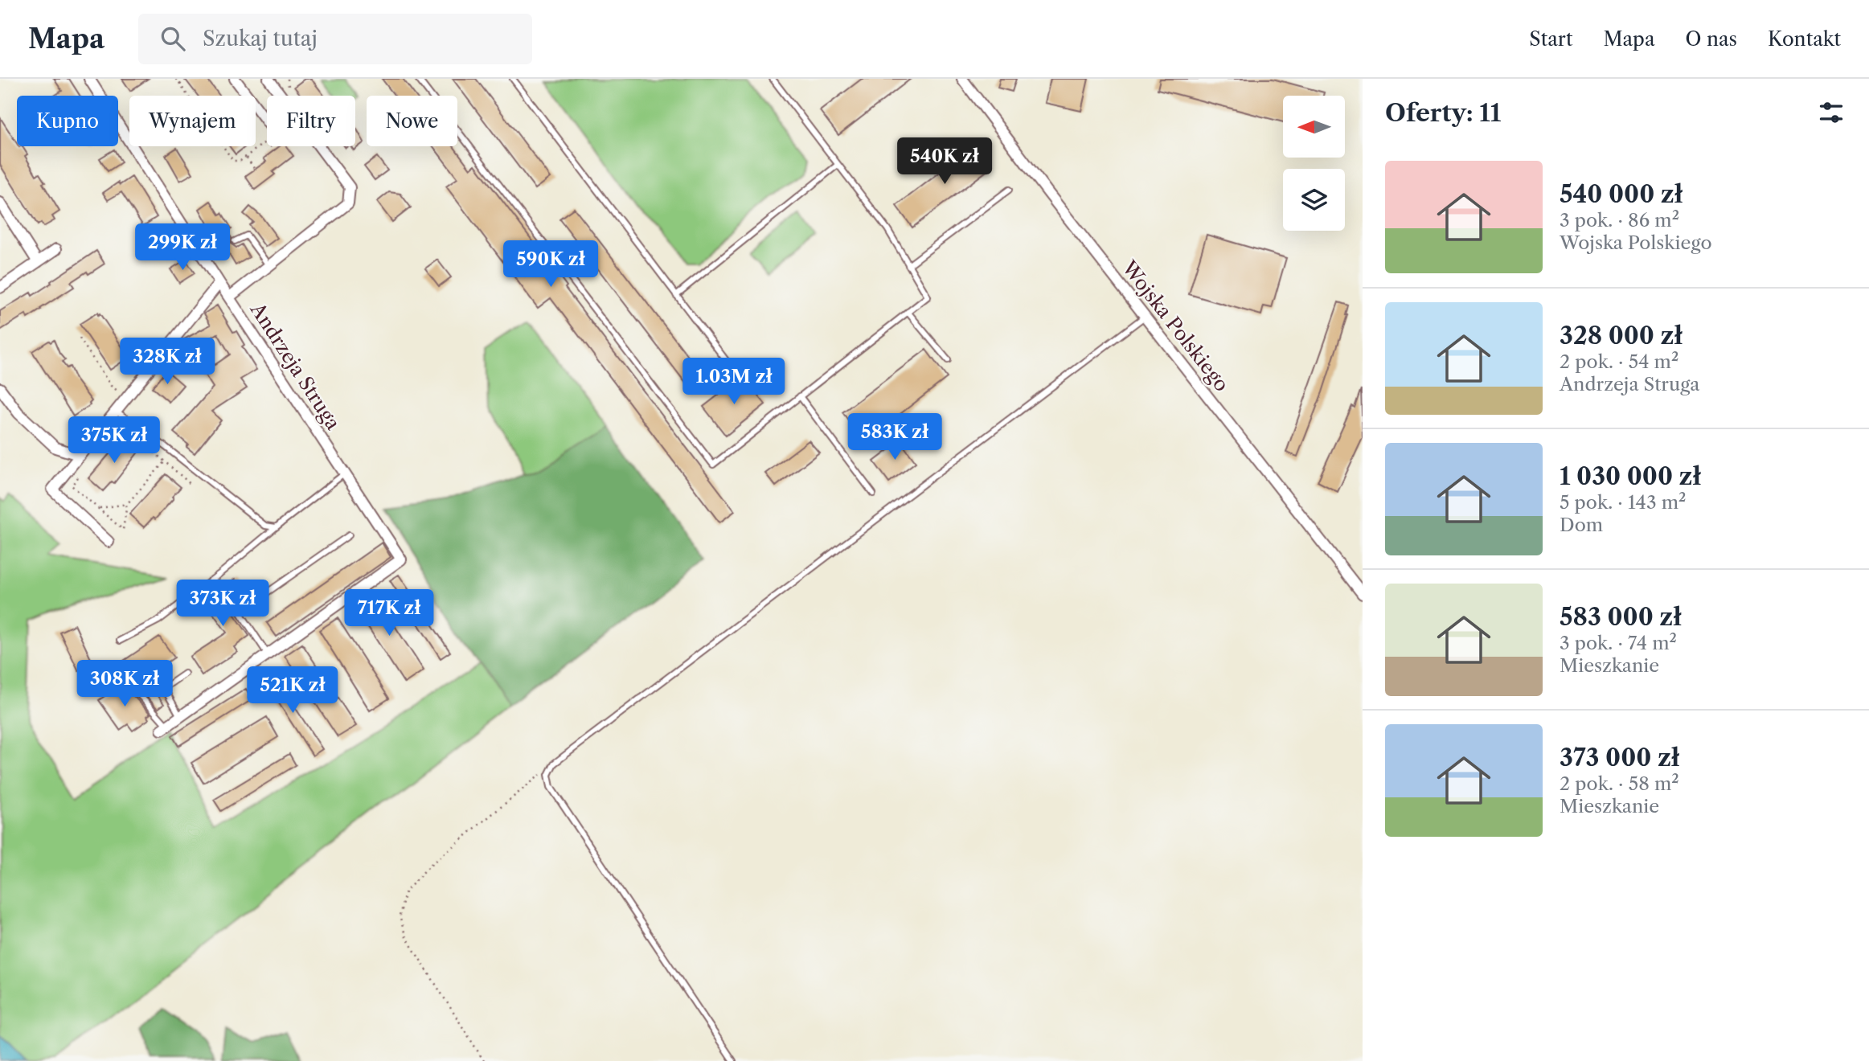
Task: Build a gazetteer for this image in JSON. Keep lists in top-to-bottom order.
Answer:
{
  "streets": {
    "street": ["Wojska Polskiego", "Andrzeja Struga"]
  },
  "north": "left",
  "page": {
    "header": "Mapa",
    "search": "Szukaj tutaj",
    "nav": [
      "Start",
      "Mapa",
      "O nas",
      "Kontakt"
    ],
    "heading": "Oferty: 11",
    "chip": [
      "Kupno",
      "Wynajem",
      "Filtry",
      "Nowe"
    ],
    "price": [
      "540K zł",
      "299K zł",
      "590K zł",
      "328K zł",
      "1.03M zł",
      "583K zł",
      "375K zł",
      "373K zł",
      "717K zł",
      "308K zł",
      "521K zł"
    ],
    "list": [
      {
        "name": "540 000 zł",
        "note": "3 pok. · 86 m² · Wojska Polskiego"
      },
      {
        "name": "328 000 zł",
        "note": "2 pok. · 54 m² · Andrzeja Struga"
      },
      {
        "name": "1 030 000 zł",
        "note": "5 pok. · 143 m² · Dom"
      },
      {
        "name": "583 000 zł",
        "note": "3 pok. · 74 m² · Mieszkanie"
      },
      {
        "name": "373 000 zł",
        "note": "2 pok. · 58 m² · Mieszkanie"
      }
    ]
  }
}
